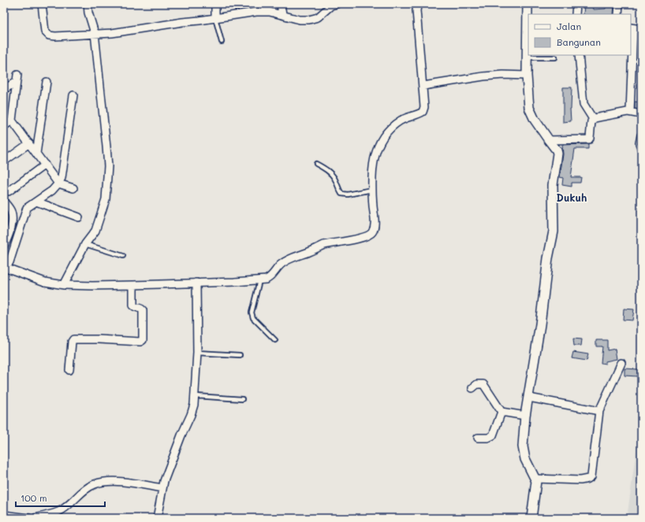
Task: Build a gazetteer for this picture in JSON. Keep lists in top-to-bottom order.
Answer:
{
  "districts": ["Dukuh"],
  "legend": ["Jalan", "Bangunan"],
  "scale_bar": "100 m"
}
